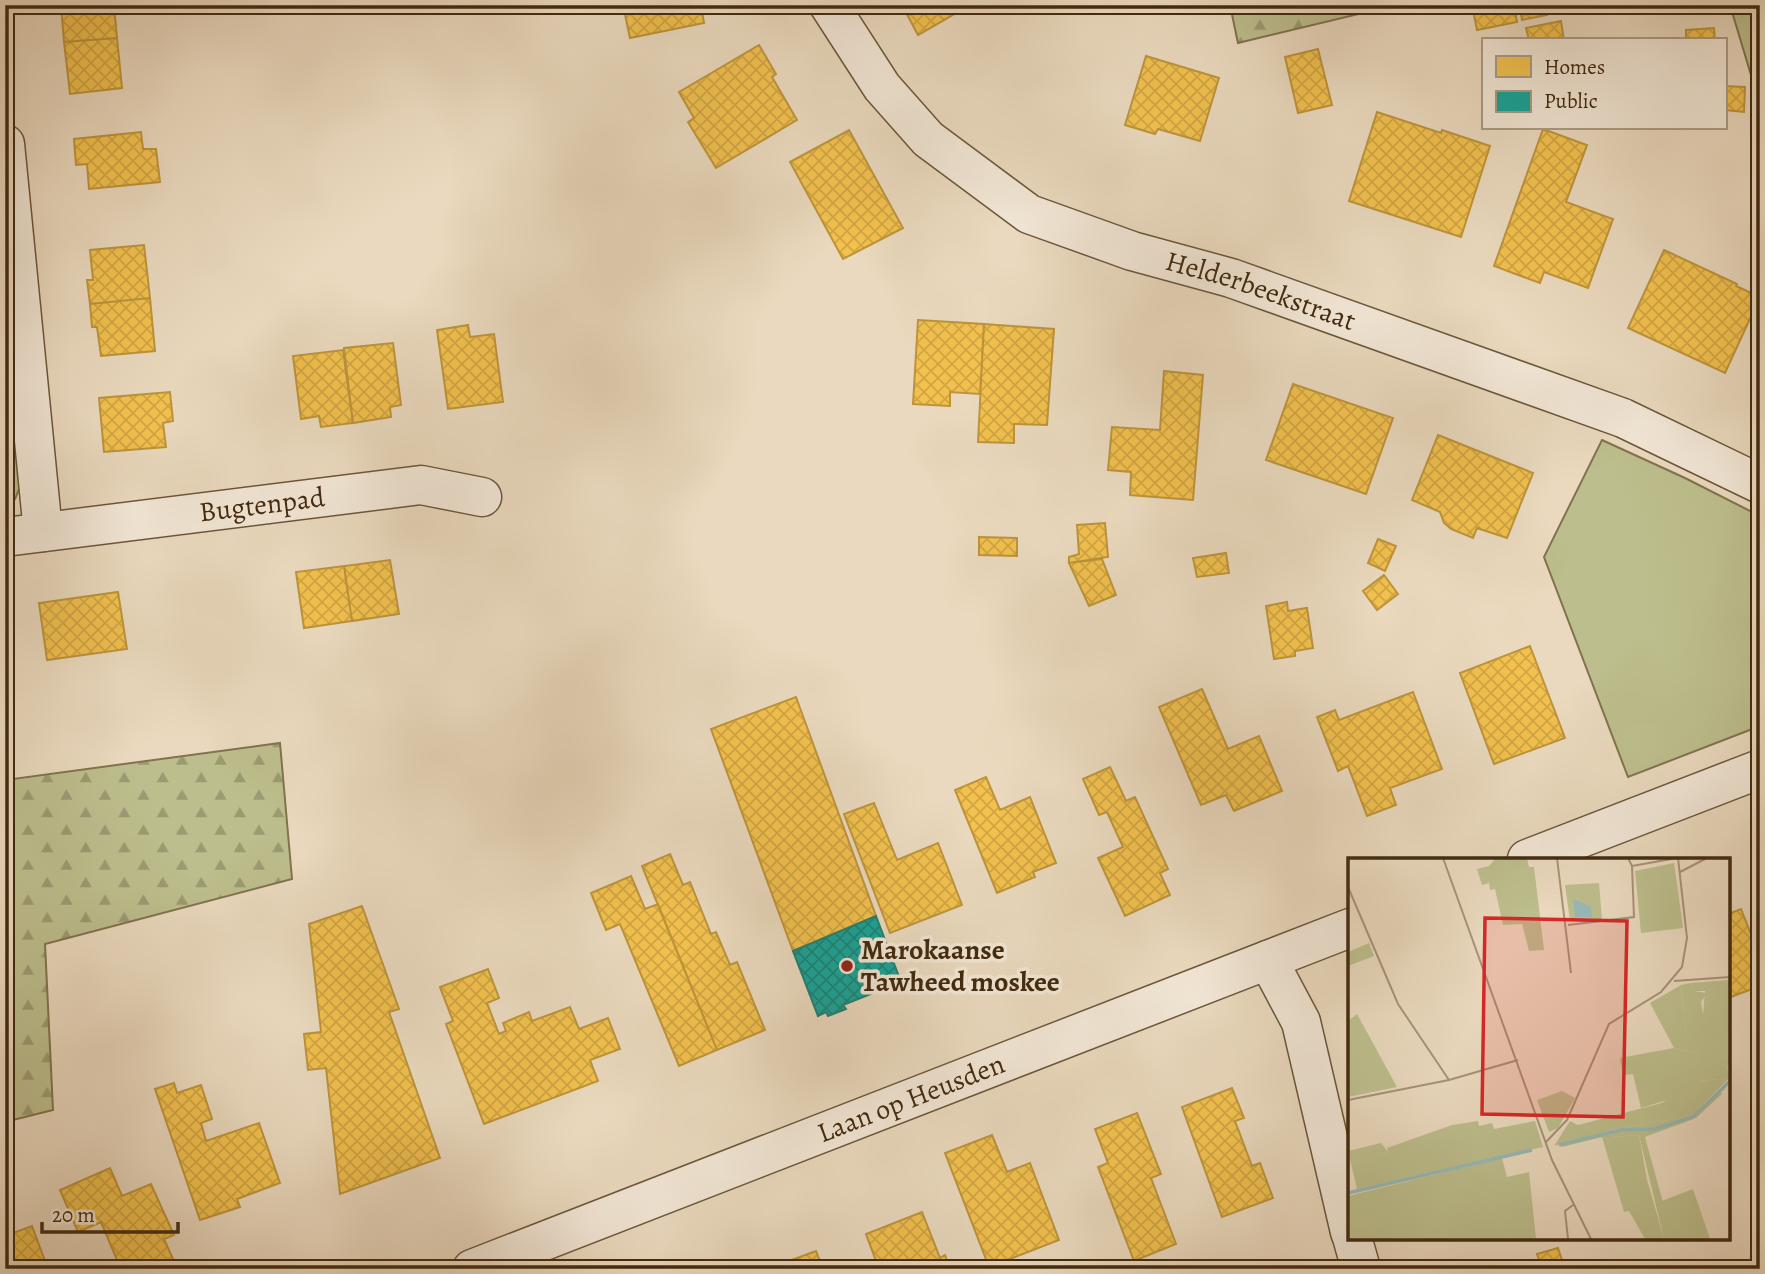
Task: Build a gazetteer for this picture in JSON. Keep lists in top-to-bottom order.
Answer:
{
  "streets": {
    "street": ["Helderbeekstraat", "Bugtenpad", "Laan op Heusden"]
  },
  "places": ["Marokaanse Tawheed moskee"],
  "legend": ["Homes", "Public"],
  "scale_bar": "20 m"
}
